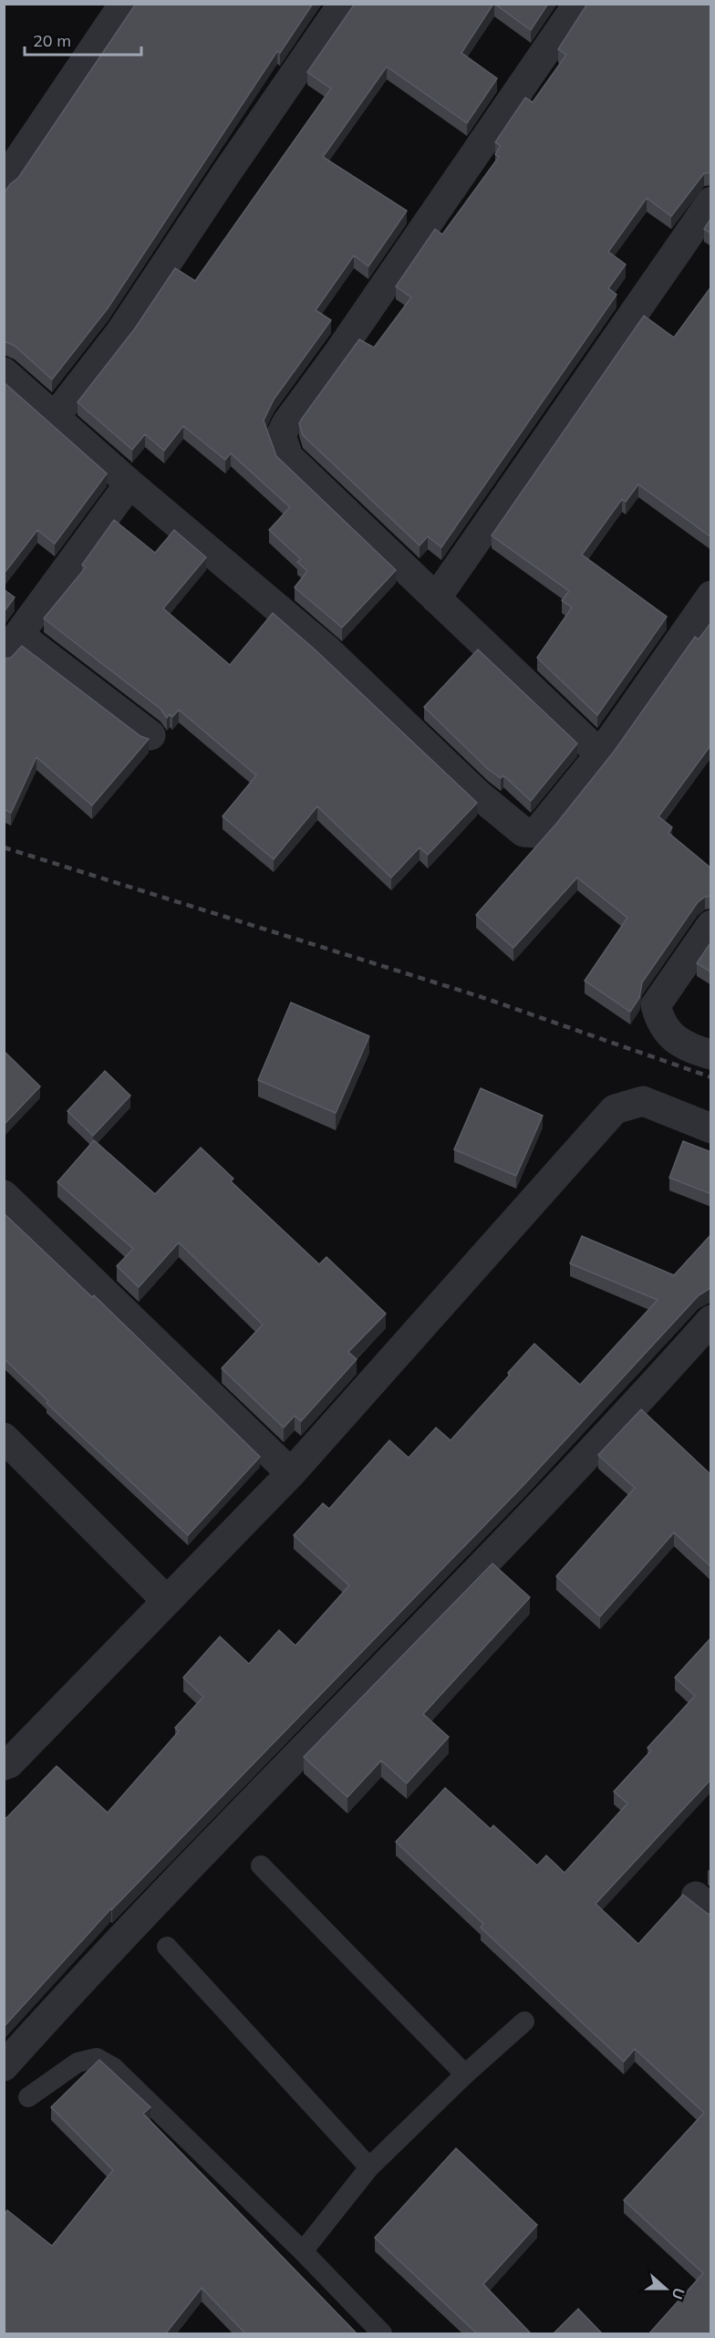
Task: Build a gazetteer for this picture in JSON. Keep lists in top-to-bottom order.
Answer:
{
  "scale_bar": "20 m",
  "north": "right"
}
